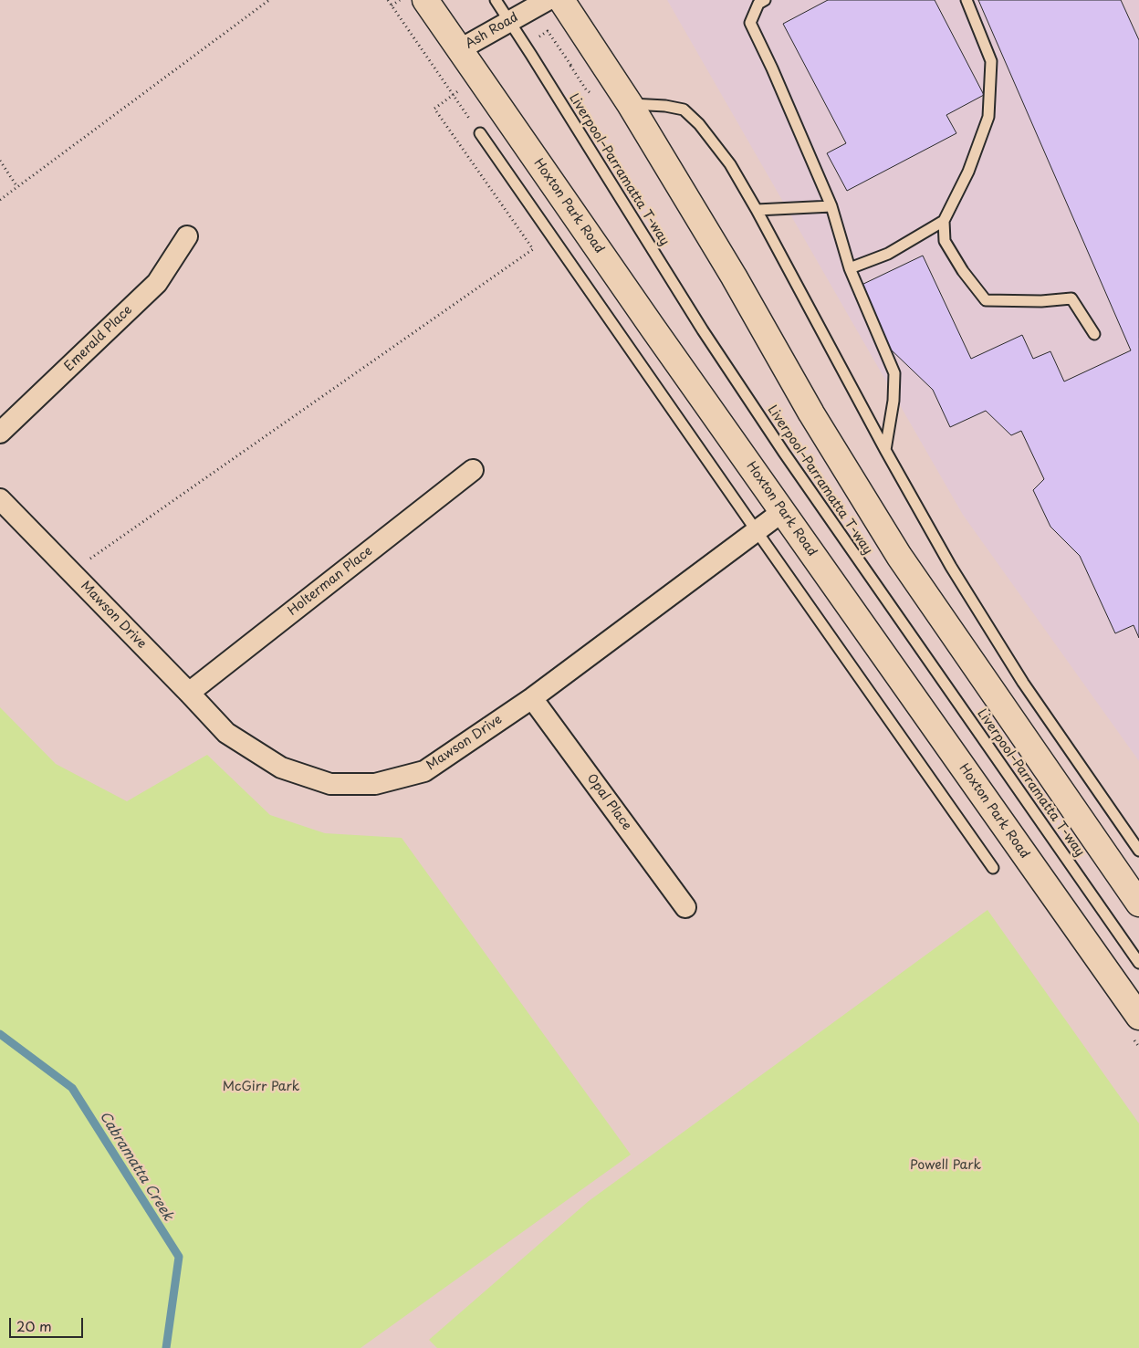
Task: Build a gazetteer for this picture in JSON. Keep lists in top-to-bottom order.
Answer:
{
  "streets": {
    "main road": ["Hoxton Park Road"],
    "street": [
      "Ash Road",
      "Emerald Place",
      "Holterman Place",
      "Mawson Drive",
      "Opal Place"
    ],
    "lane": ["Liverpool–Parramatta T-way"]
  },
  "crossings": [
    ["Ash Road", "Liverpool–Parramatta T-way"],
    ["Ash Road", "Hoxton Park Road"],
    ["Hoxton Park Road", "Mawson Drive"],
    ["Holterman Place", "Mawson Drive"],
    ["Mawson Drive", "Opal Place"]
  ],
  "water": ["Cabramatta Creek"],
  "parks": ["McGirr Park", "Powell Park"],
  "scale_bar": "20 m"
}
